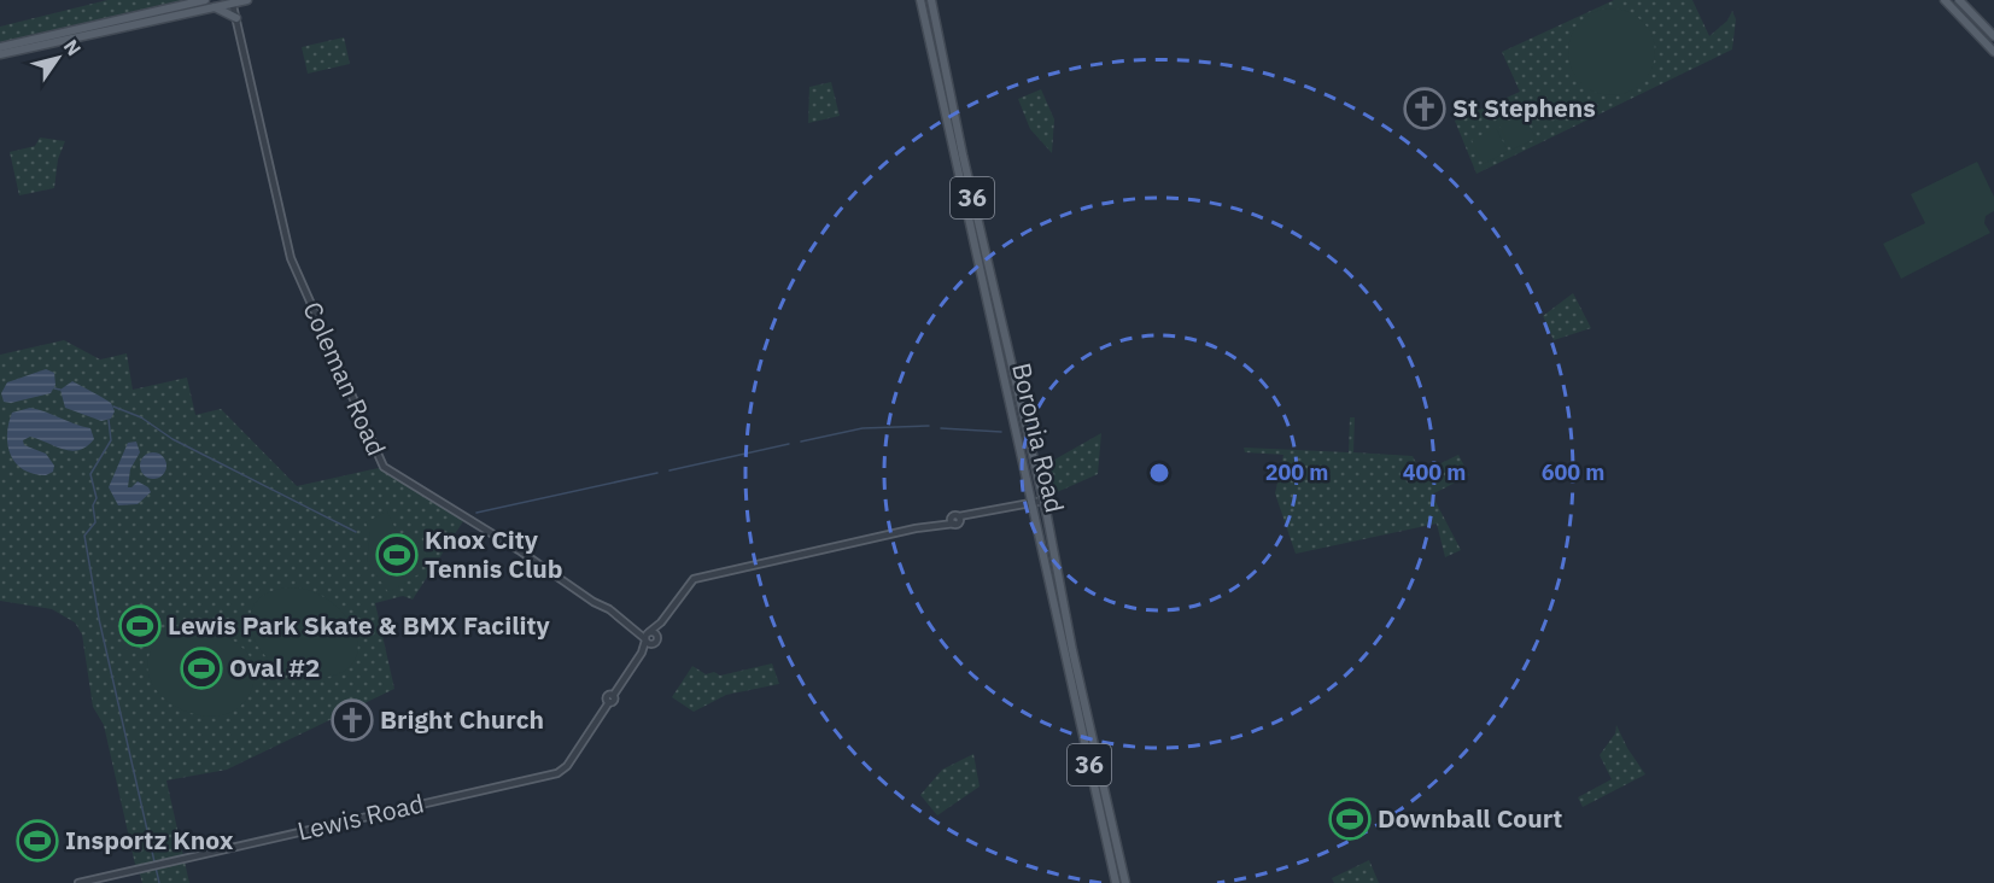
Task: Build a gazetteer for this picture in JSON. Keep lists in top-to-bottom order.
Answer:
{
  "streets": {
    "main road": ["36", "Boronia Road"],
    "street": ["Coleman Road", "Lewis Road"]
  },
  "places": {
    "church": ["St Stephens", "Bright Church"],
    "sports": [
      "Knox City Tennis Club",
      "Lewis Park Skate & BMX Facility",
      "Oval #2",
      "Downball Court",
      "Insportz Knox"
    ]
  },
  "north": "top right",
  "rings": ["200 m", "400 m", "600 m"]
}
